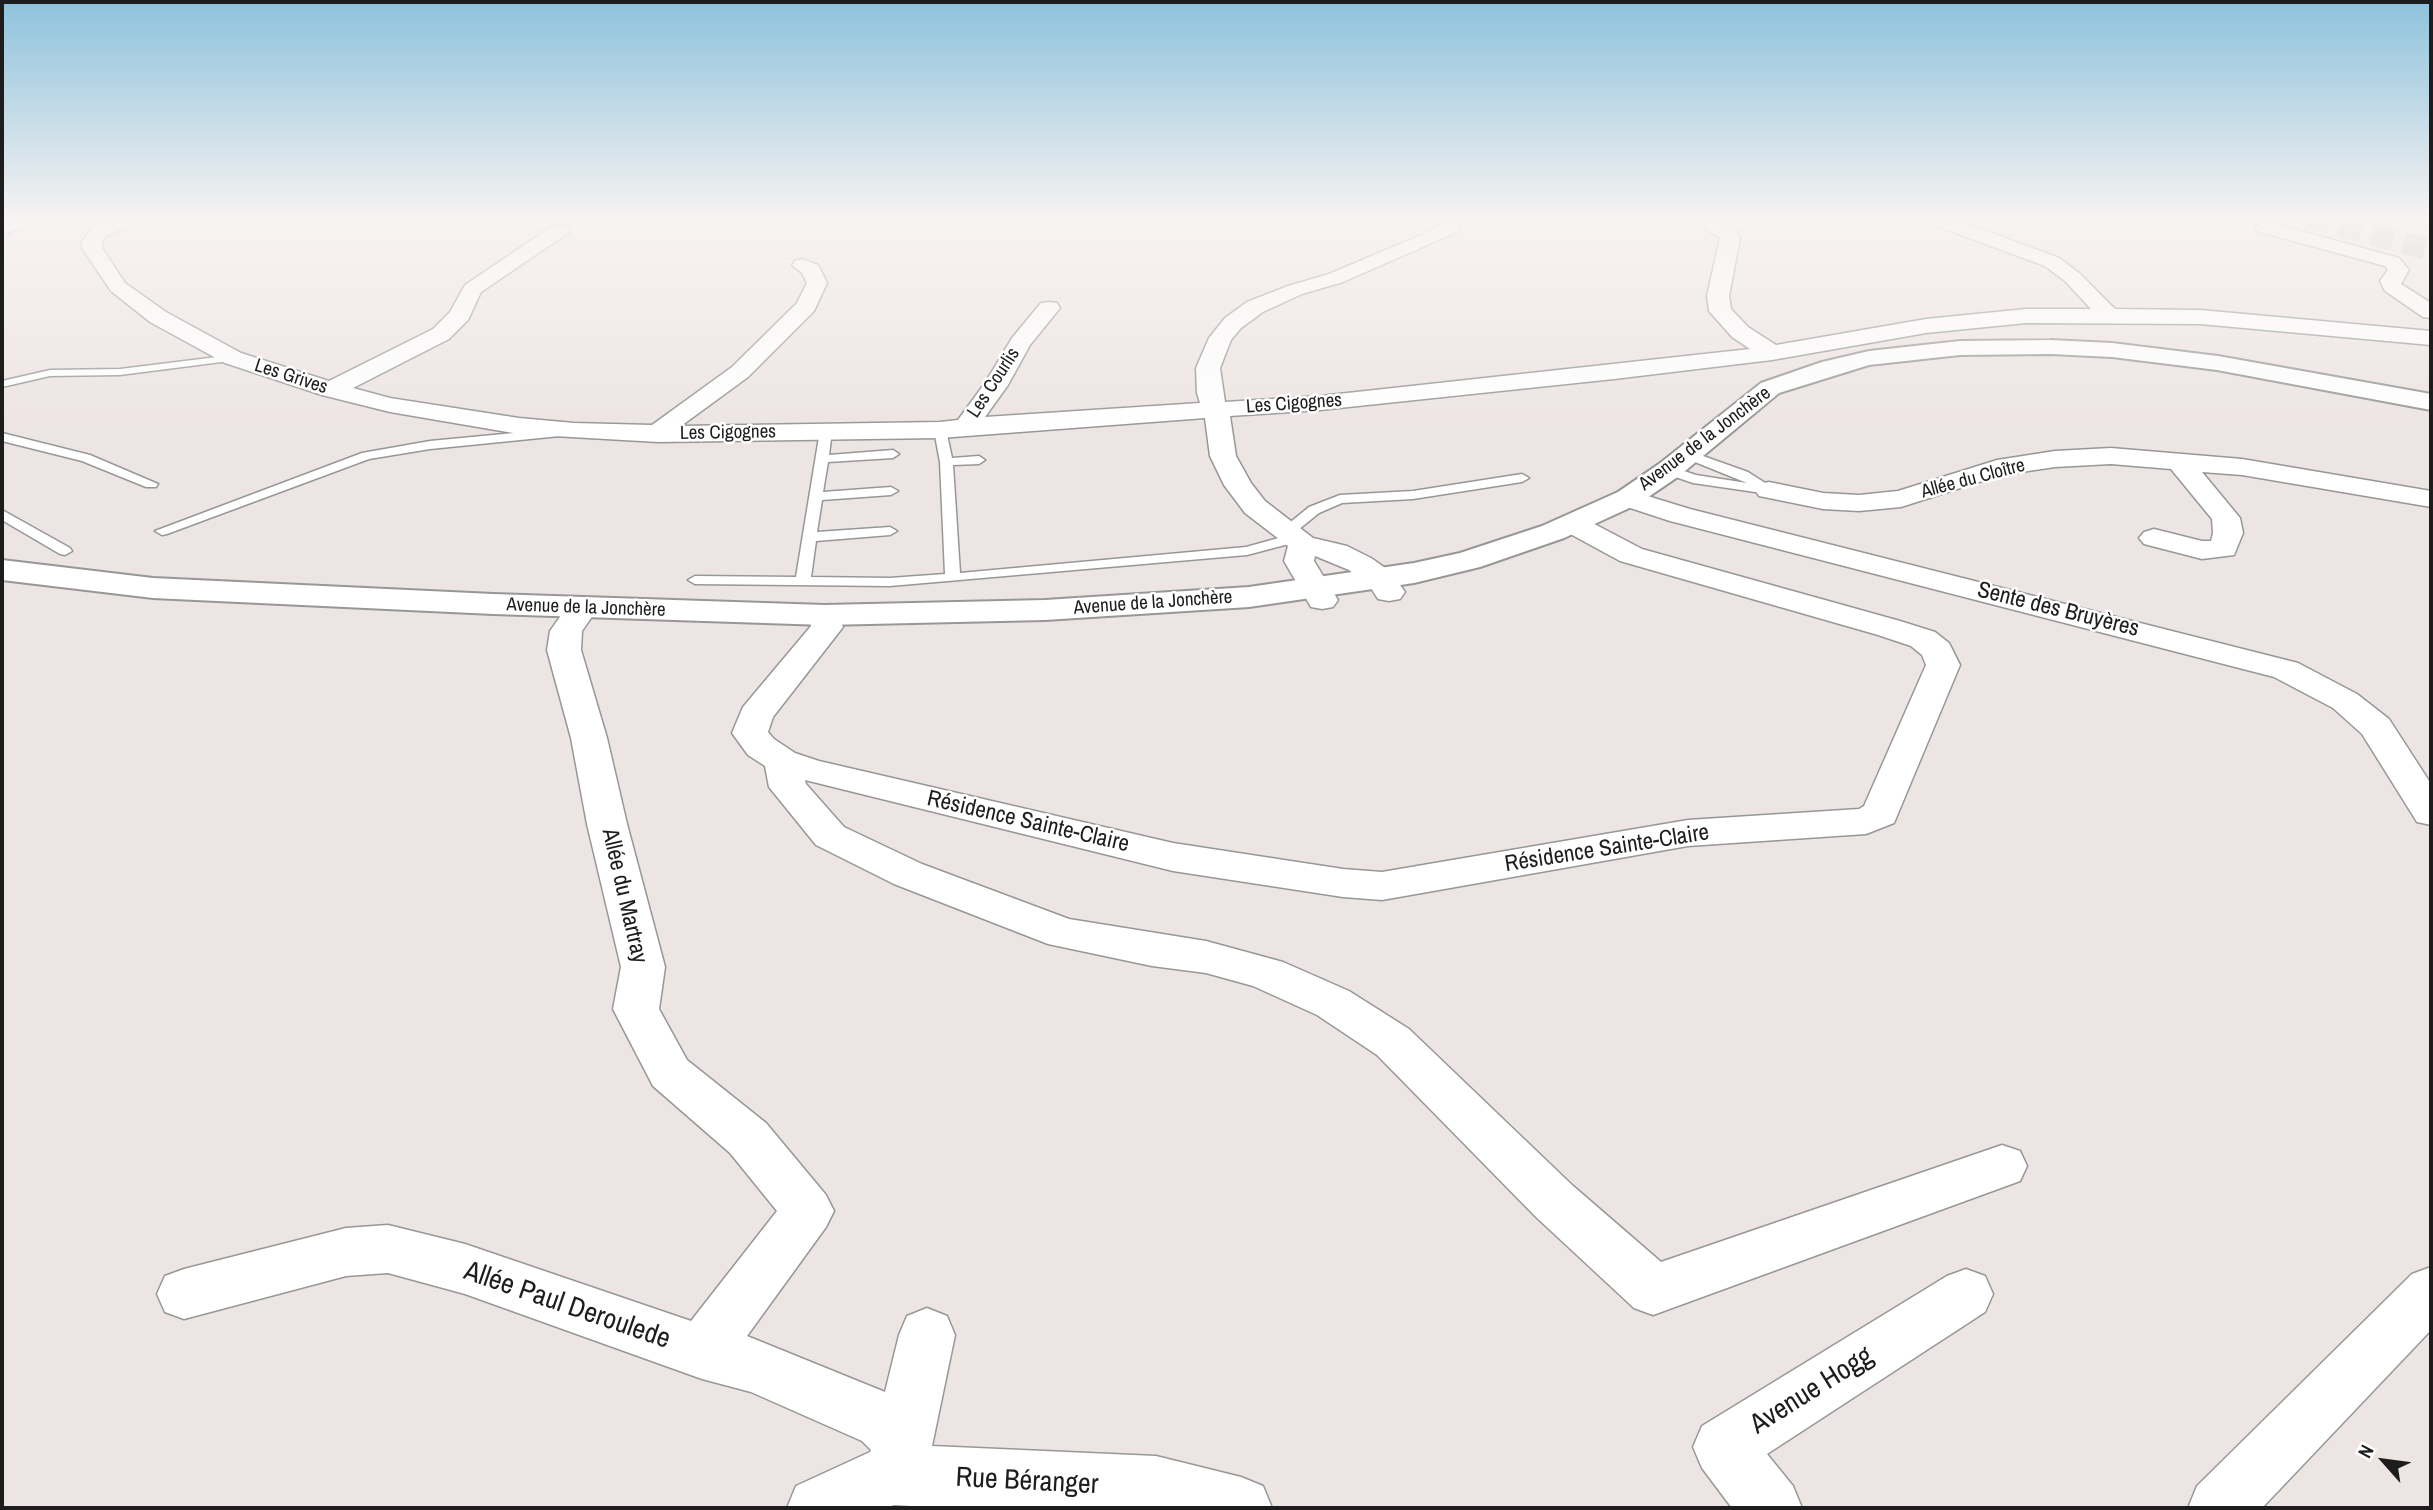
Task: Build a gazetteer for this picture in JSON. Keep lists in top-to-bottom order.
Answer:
{
  "streets": {
    "street": [
      "Les Grives",
      "Les Courlis",
      "Les Cigognes",
      "Avenue de la Jonchère",
      "Allée du Cloître",
      "Sente des Bruyères",
      "Résidence Sainte-Claire",
      "Allée du Martray",
      "Allée Paul Deroulede",
      "Avenue Hogg",
      "Rue Béranger"
    ]
  },
  "crossings": [
    ["Les Grives", "Les Cigognes"],
    ["Les Courlis", "Les Cigognes"],
    ["Avenue de la Jonchère", "Sente des Bruyères"],
    ["Avenue de la Jonchère", "Résidence Sainte-Claire"],
    ["Avenue de la Jonchère", "Allée du Martray"],
    ["Allée du Martray", "Allée Paul Deroulede"],
    ["Allée Paul Deroulede", "Rue Béranger"]
  ],
  "north": "top left"
}
